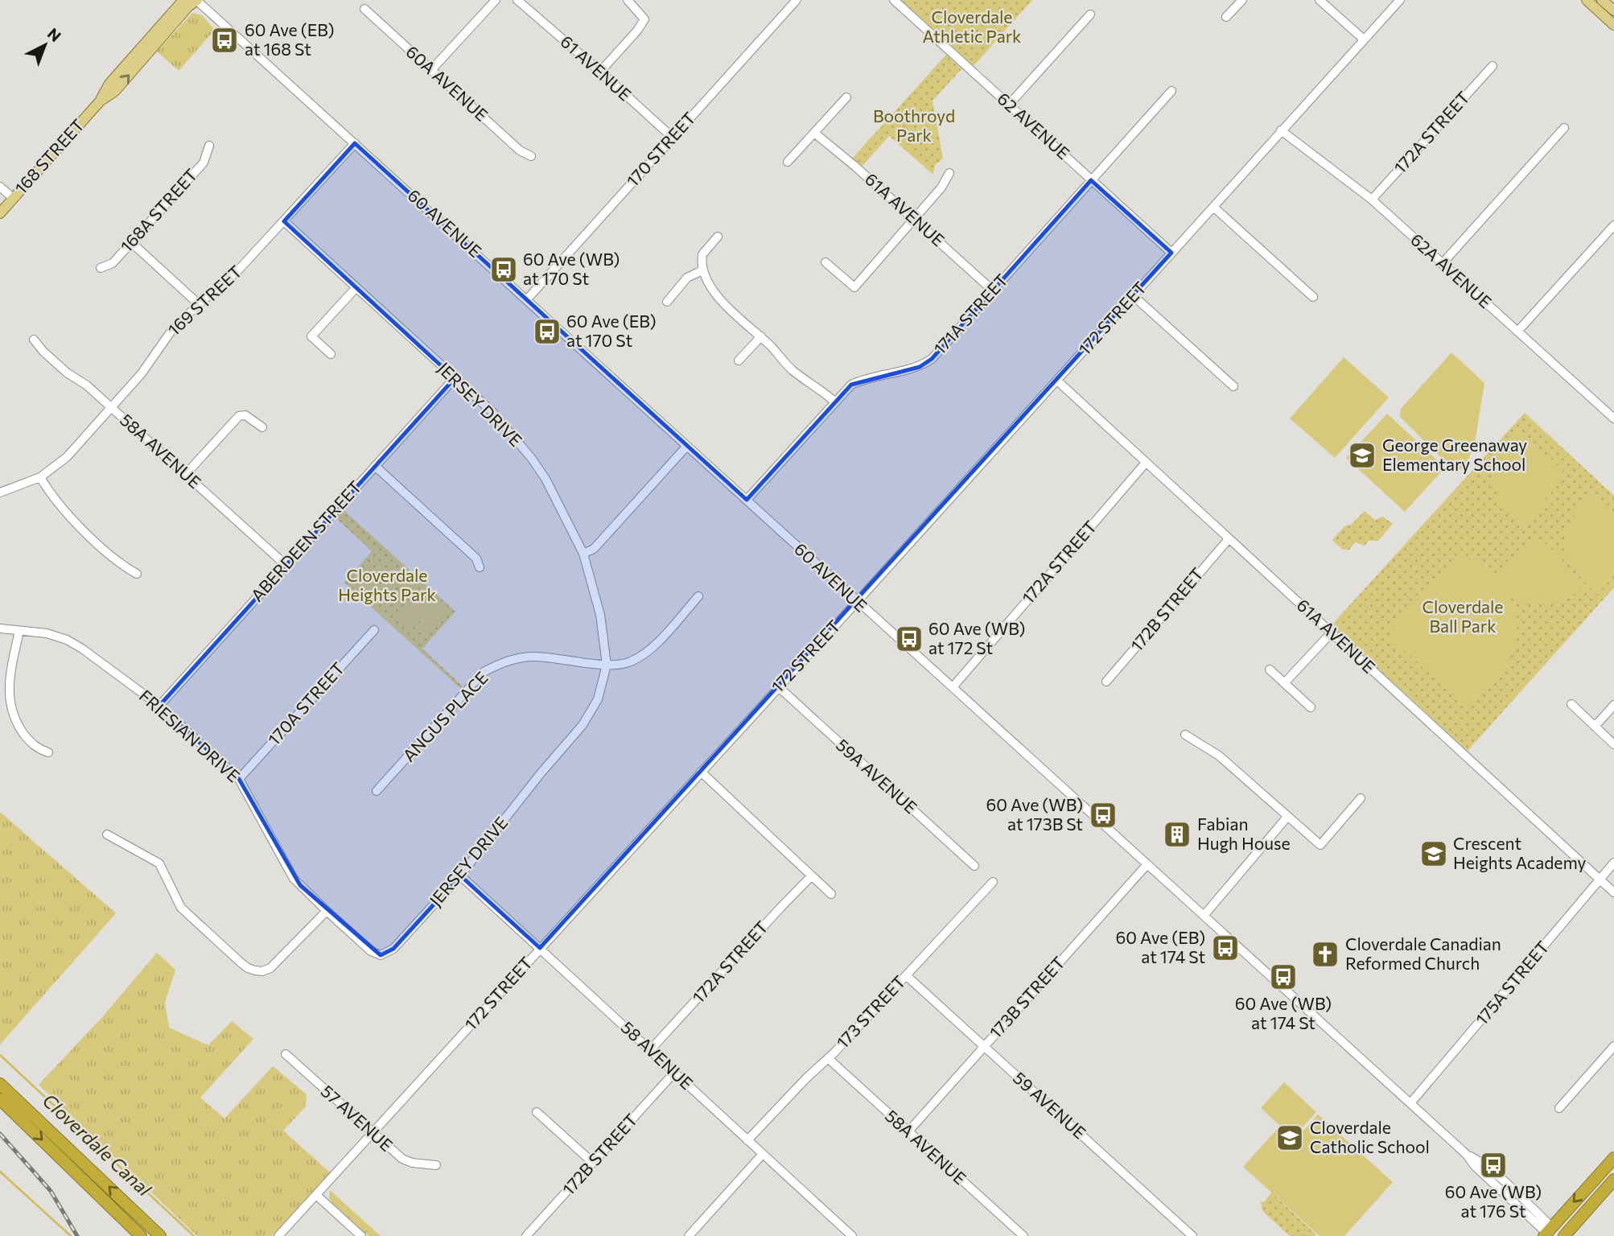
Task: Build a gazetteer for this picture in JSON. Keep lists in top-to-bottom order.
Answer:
{
  "streets": {
    "main road": ["168 STREET", "60 AVENUE"],
    "street": [
      "61 AVENUE",
      "60A AVENUE",
      "62 AVENUE",
      "172A STREET",
      "170 STREET",
      "61A AVENUE",
      "168A STREET",
      "62A AVENUE",
      "169 STREET",
      "171A STREET",
      "172 STREET",
      "JERSEY DRIVE",
      "58A AVENUE",
      "ABERDEEN STREET",
      "172B STREET",
      "170A STREET",
      "ANGUS PLACE",
      "FRIESIAN DRIVE",
      "59A AVENUE",
      "175A STREET",
      "173B STREET",
      "173 STREET",
      "58 AVENUE",
      "59 AVENUE",
      "57 AVENUE"
    ]
  },
  "crossings": [
    ["61 AVENUE", "170 STREET"],
    ["62 AVENUE", "171A STREET"],
    ["62 AVENUE", "172 STREET"],
    ["172A STREET", "61A AVENUE"],
    ["172A STREET", "60 AVENUE"],
    ["172A STREET", "62A AVENUE"],
    ["172A STREET", "58 AVENUE"],
    ["170 STREET", "60 AVENUE"],
    ["168 STREET", "60 AVENUE"],
    ["61A AVENUE", "171A STREET"],
    ["61A AVENUE", "172 STREET"],
    ["61A AVENUE", "172B STREET"],
    ["61A AVENUE", "175A STREET"],
    ["60 AVENUE", "169 STREET"],
    ["60 AVENUE", "171A STREET"],
    ["60 AVENUE", "172 STREET"],
    ["60 AVENUE", "175A STREET"],
    ["60 AVENUE", "173B STREET"],
    ["62A AVENUE", "172 STREET"],
    ["169 STREET", "JERSEY DRIVE"],
    ["169 STREET", "58A AVENUE"],
    ["172 STREET", "59A AVENUE"],
    ["172 STREET", "58 AVENUE"],
    ["172 STREET", "57 AVENUE"],
    ["JERSEY DRIVE", "ABERDEEN STREET"],
    ["JERSEY DRIVE", "ANGUS PLACE"],
    ["JERSEY DRIVE", "FRIESIAN DRIVE"],
    ["JERSEY DRIVE", "58 AVENUE"],
    ["58A AVENUE", "ABERDEEN STREET"],
    ["58A AVENUE", "173B STREET"],
    ["58A AVENUE", "173 STREET"],
    ["ABERDEEN STREET", "FRIESIAN DRIVE"],
    ["172B STREET", "58 AVENUE"],
    ["170A STREET", "FRIESIAN DRIVE"],
    ["173B STREET", "59 AVENUE"],
    ["173 STREET", "58 AVENUE"],
    ["173 STREET", "59 AVENUE"]
  ],
  "water": ["Cloverdale Canal"],
  "parks": [
    "Cloverdale Athletic Park",
    "Boothroyd Park",
    "Cloverdale Heights Park",
    "Cloverdale Ball Park"
  ],
  "places": {
    "bus stop": [
      "60 Ave (EB) at 168 St",
      "60 Ave (WB) at 170 St",
      "60 Ave (EB) at 170 St",
      "60 Ave (WB) at 172 St",
      "60 Ave (WB) at 173B St",
      "60 Ave (EB) at 174 St",
      "60 Ave (WB) at 174 St",
      "60 Ave (WB) at 176 St"
    ],
    "school or university": ["George Greenaway Elementary School", "Crescent Heights Academy", "Cloverdale Catholic School"],
    "building": ["Fabian Hugh House"],
    "church": ["Cloverdale Canadian Reformed Church"]
  },
  "north": "top right"
}
